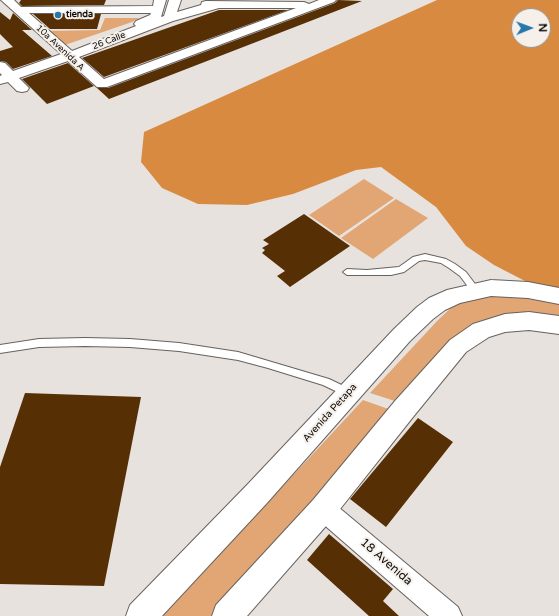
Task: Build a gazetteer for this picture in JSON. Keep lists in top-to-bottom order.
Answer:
{
  "streets": {
    "main road": ["Avenida Petapa"],
    "street": ["26 Calle", "10a Avenida A", "18 Avenida"]
  },
  "crossings": [
    ["26 Calle", "10a Avenida A"]
  ],
  "places": ["tienda"],
  "north": "right"
}
